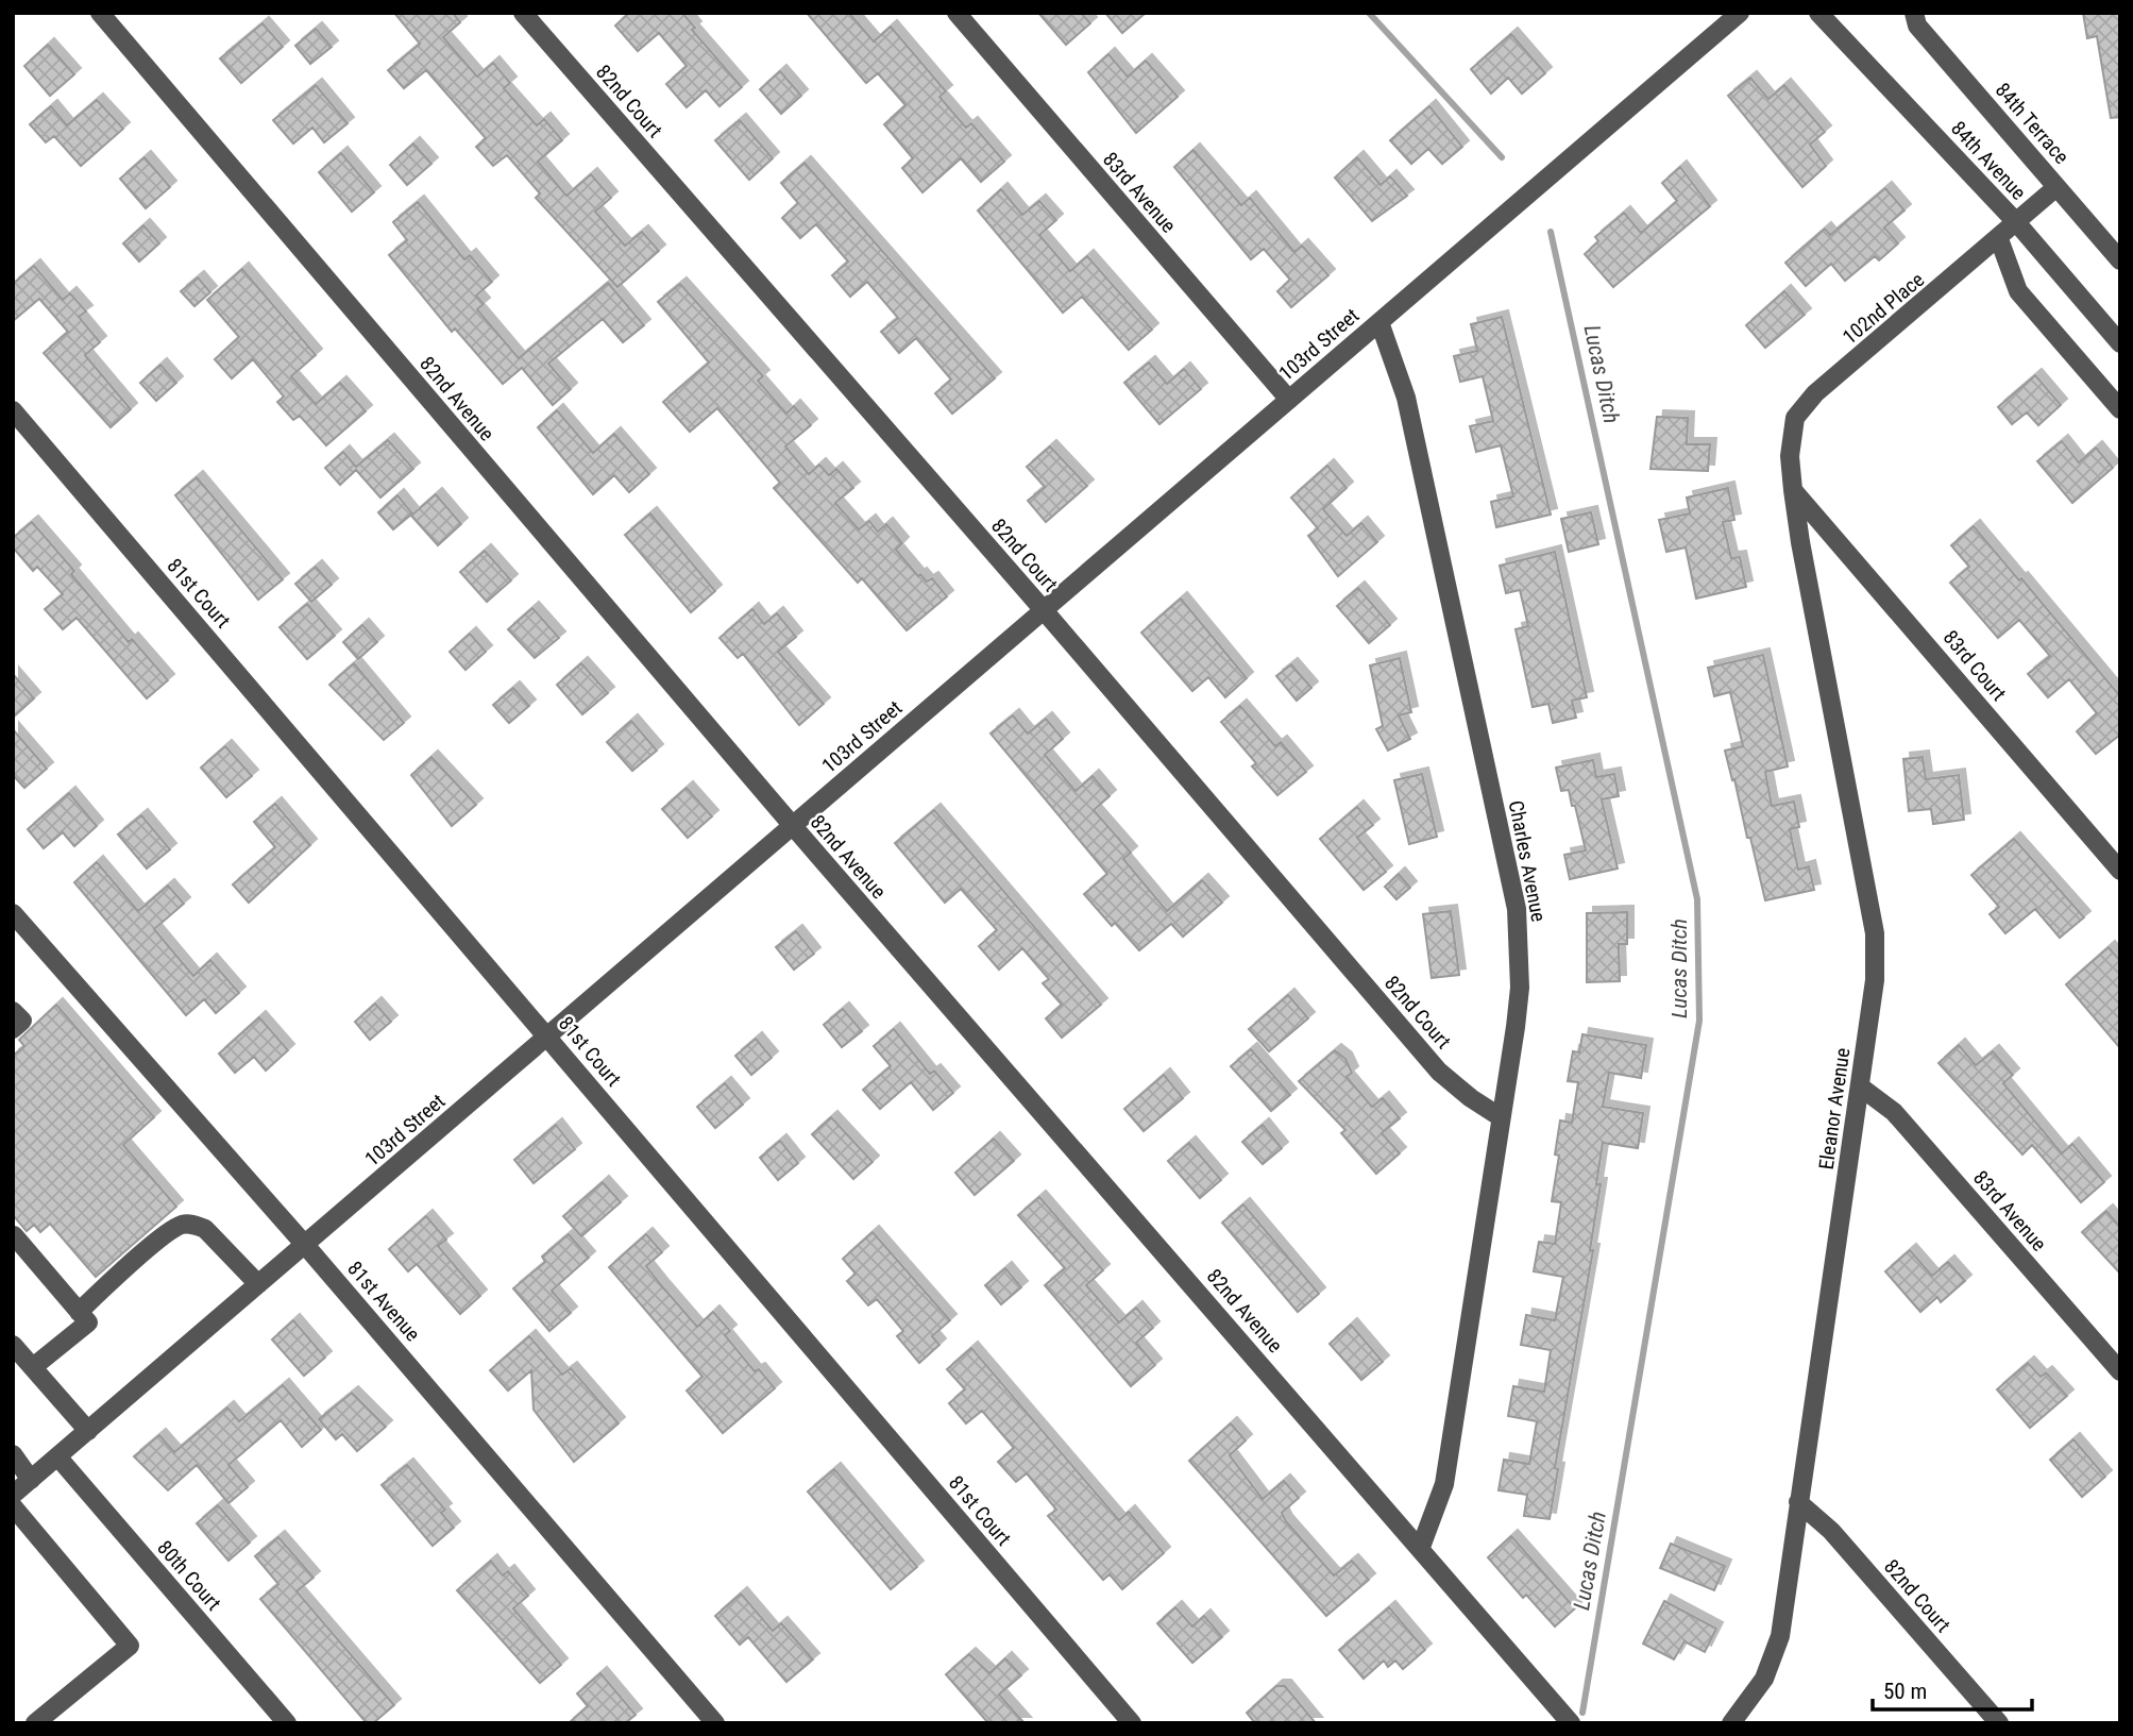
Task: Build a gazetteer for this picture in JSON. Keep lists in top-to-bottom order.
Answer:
{
  "streets": {
    "street": [
      "82nd Court",
      "84th Terrace",
      "84th Avenue",
      "83rd Avenue",
      "102nd Place",
      "103rd Street",
      "82nd Avenue",
      "81st Court",
      "83rd Court",
      "Charles Avenue",
      "Eleanor Avenue",
      "81st Avenue",
      "80th Court"
    ]
  },
  "crossings": [
    ["82nd Court", "103rd Street"],
    ["82nd Court", "Charles Avenue"],
    ["82nd Court", "Eleanor Avenue"],
    ["84th Terrace", "102nd Place"],
    ["84th Avenue", "102nd Place"],
    ["83rd Avenue", "103rd Street"],
    ["83rd Avenue", "Eleanor Avenue"],
    ["102nd Place", "83rd Court"],
    ["102nd Place", "Eleanor Avenue"],
    ["103rd Street", "82nd Avenue"],
    ["103rd Street", "81st Court"],
    ["103rd Street", "Charles Avenue"],
    ["103rd Street", "81st Avenue"],
    ["103rd Street", "80th Court"],
    ["82nd Avenue", "Charles Avenue"],
    ["83rd Court", "Eleanor Avenue"]
  ],
  "water": ["Lucas Ditch"],
  "scale_bar": "50 m"
}
